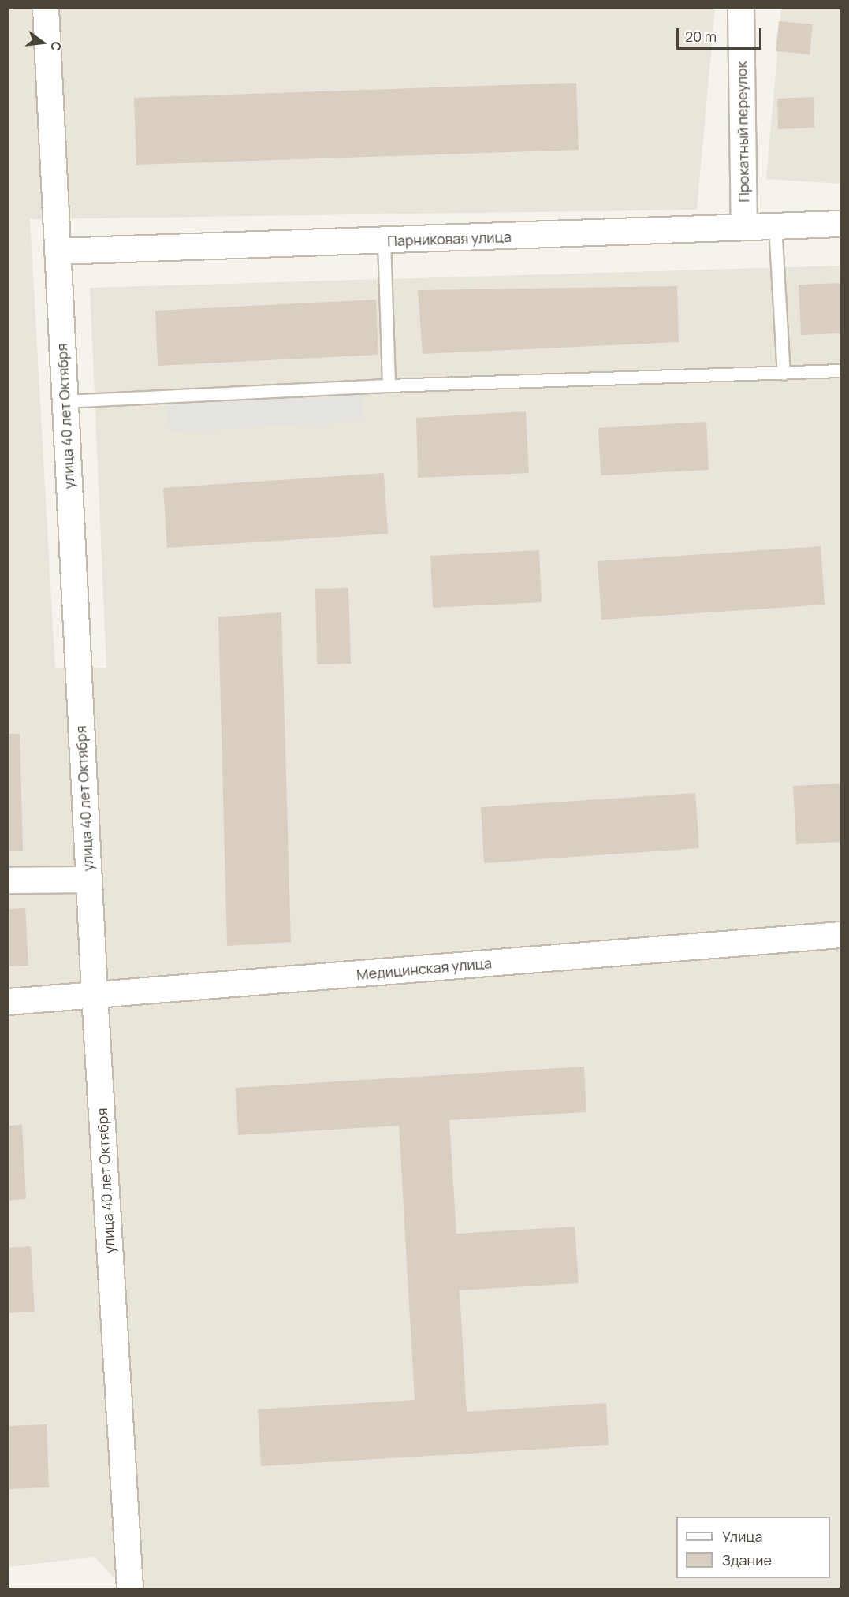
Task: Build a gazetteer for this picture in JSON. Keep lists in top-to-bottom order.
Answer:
{
  "streets": {
    "street": [
      "Прокатный переулок",
      "Парниковая улица",
      "улица 40 лет Октября",
      "Медицинская улица"
    ]
  },
  "crossings": [
    ["Прокатный переулок", "Парниковая улица"],
    ["Парниковая улица", "улица 40 лет Октября"],
    ["улица 40 лет Октября", "Медицинская улица"]
  ],
  "legend": ["Улица", "Здание"],
  "scale_bar": "20 m",
  "north": "right"
}
